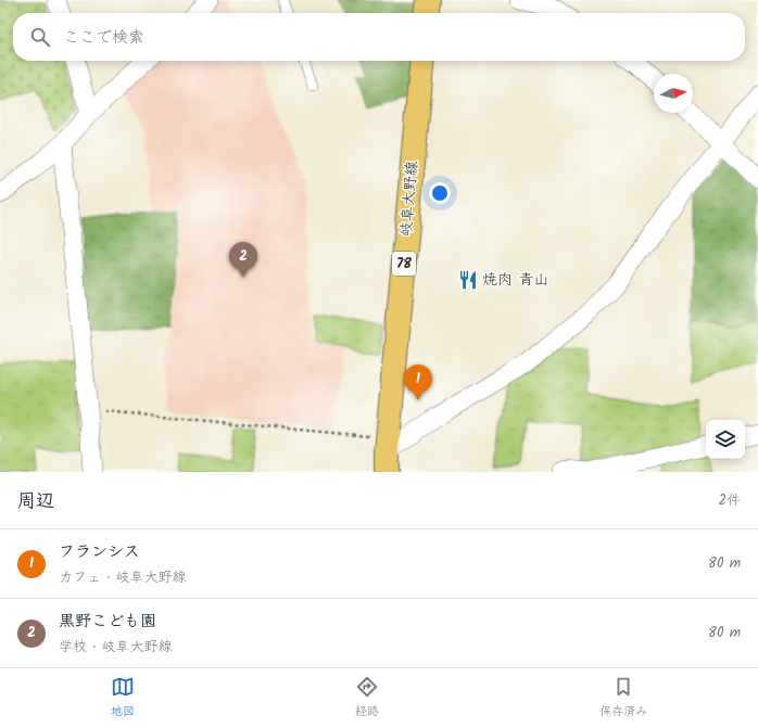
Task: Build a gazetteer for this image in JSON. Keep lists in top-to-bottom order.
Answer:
{
  "streets": {
    "main road": ["岐阜大野線", "78"]
  },
  "places": {
    "restaurant": ["焼肉 青山"]
  },
  "north": "right",
  "page": {
    "search": "ここで検索",
    "pins": ["2", "1"],
    "heading": ["周辺", "2件"],
    "list": [
      {
        "mark": "1",
        "name": "フランシス",
        "note": "カフェ · 岐阜大野線",
        "value": "80 m"
      },
      {
        "mark": "2",
        "name": "黒野こども園",
        "note": "学校 · 岐阜大野線",
        "value": "80 m"
      }
    ],
    "nav": ["地図", "経路", "保存済み"]
  }
}
